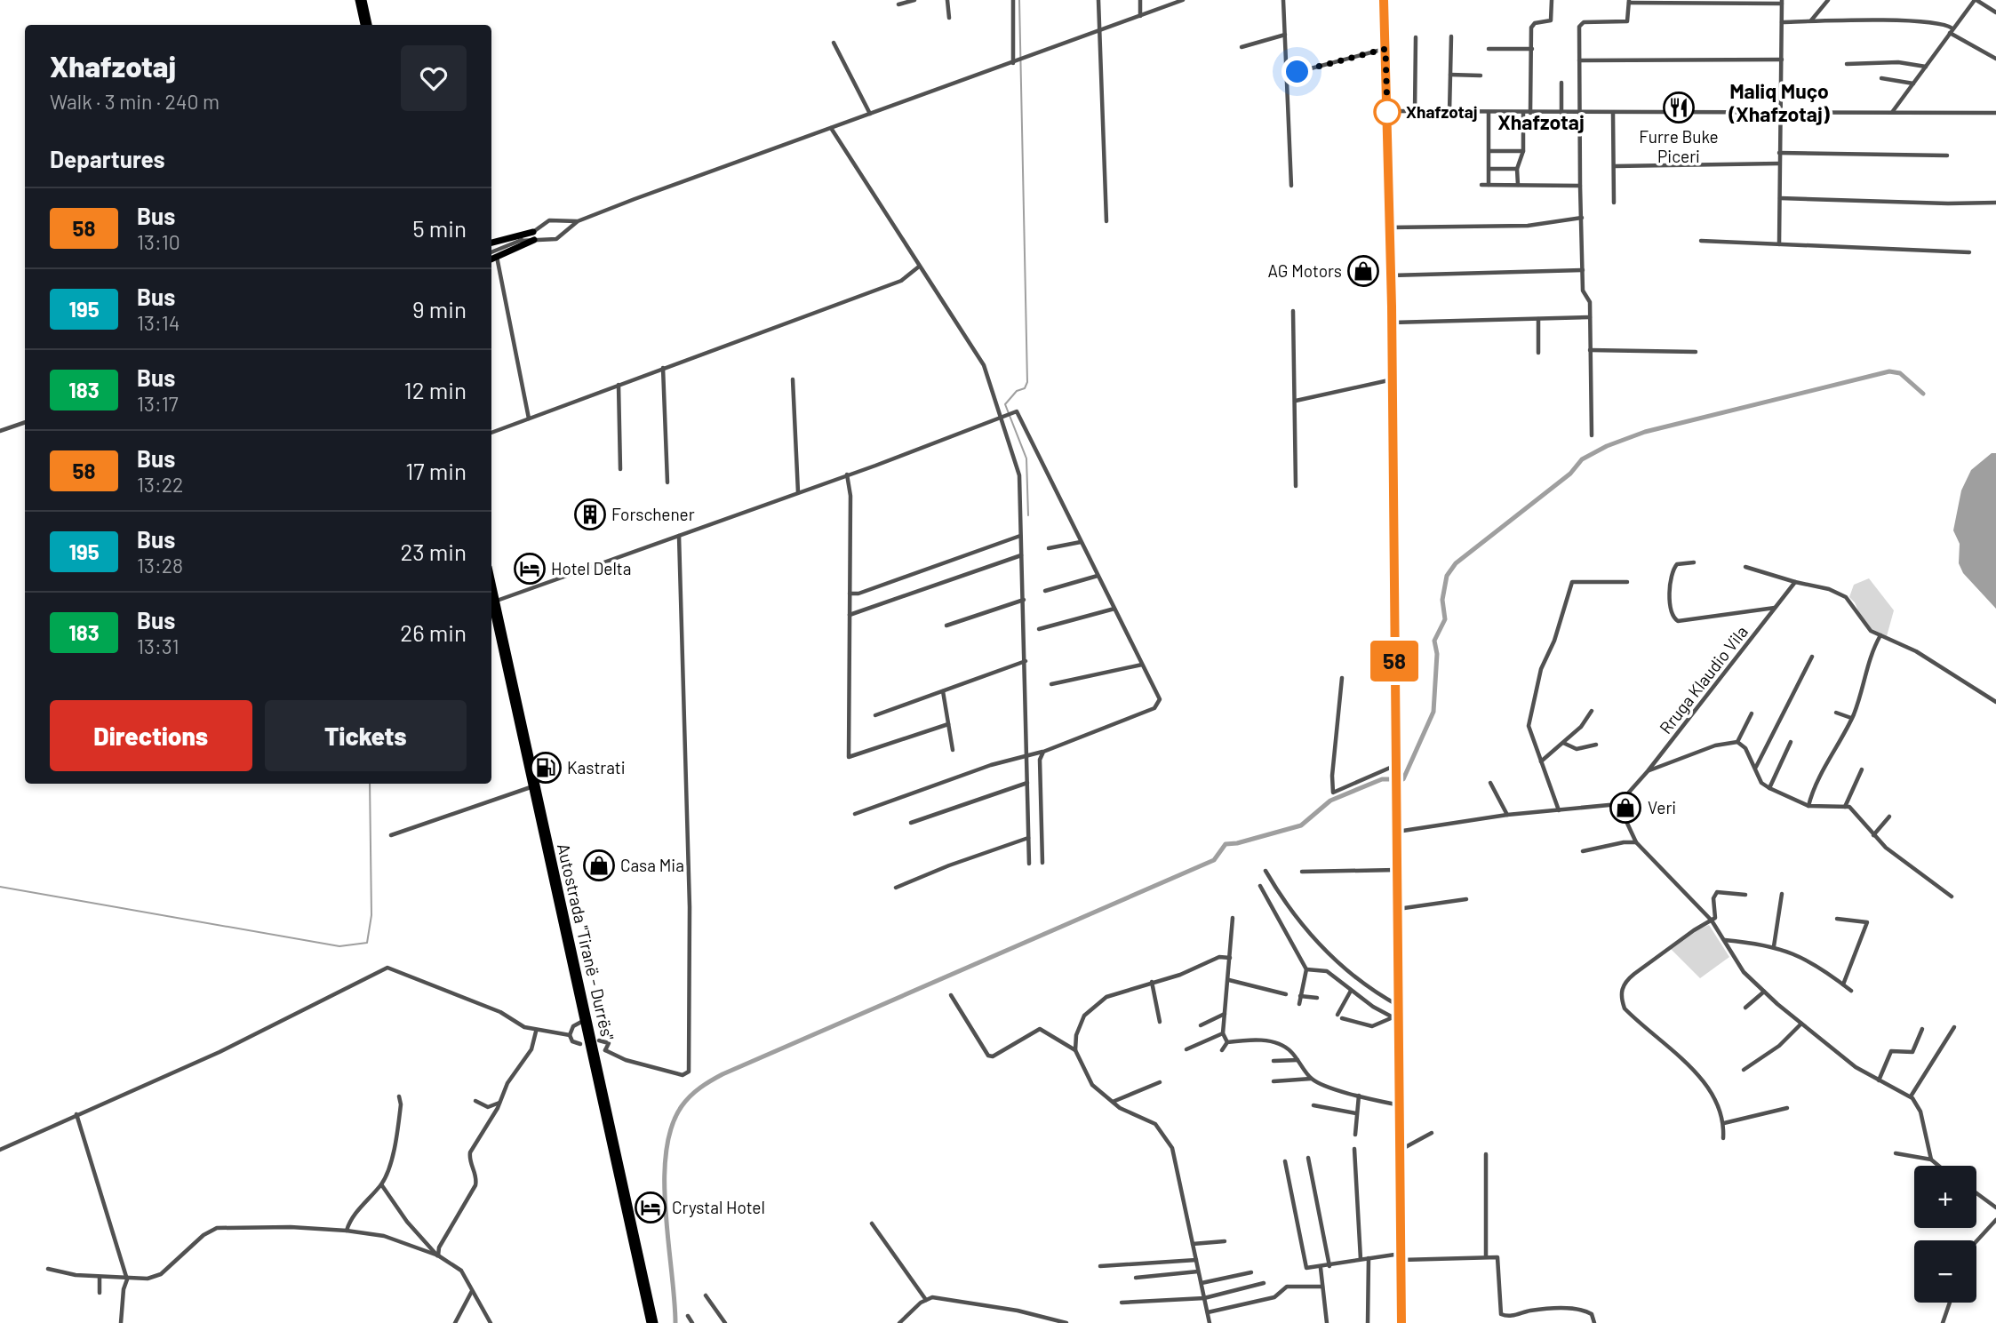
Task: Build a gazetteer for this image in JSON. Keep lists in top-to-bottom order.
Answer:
{
  "streets": {
    "highway": ["Autostrada \"Tiranë - Durrës\""],
    "street": ["Rruga Klaudio Vila"]
  },
  "districts": ["Maliq Muço (Xhafzotaj)", "Xhafzotaj"],
  "places": {
    "restaurant": ["Furre Buke Piceri"],
    "other": ["Xhafzotaj"],
    "shop": ["AG Motors", "Veri", "Casa Mia"],
    "building": ["Forschener"],
    "hotel": ["Hotel Delta", "Crystal Hotel"],
    "fuel station": ["Kastrati"]
  },
  "lines": ["bus line 58"],
  "page": {
    "on_map": "58",
    "heading": [
      ["Xhafzotaj", "Walk · 3 min · 240 m"],
      "Departures"
    ],
    "list": [
      {
        "mark": "58",
        "name": "Bus",
        "note": "13:10",
        "value": "5 min"
      },
      {
        "mark": "195",
        "name": "Bus",
        "note": "13:14",
        "value": "9 min"
      },
      {
        "mark": "183",
        "name": "Bus",
        "note": "13:17",
        "value": "12 min"
      },
      {
        "mark": "58",
        "name": "Bus",
        "note": "13:22",
        "value": "17 min"
      },
      {
        "mark": "195",
        "name": "Bus",
        "note": "13:28",
        "value": "23 min"
      },
      {
        "mark": "183",
        "name": "Bus",
        "note": "13:31",
        "value": "26 min"
      }
    ],
    "buttons": ["Directions", "Tickets"],
    "map_buttons": ["+", "−"]
  }
}
